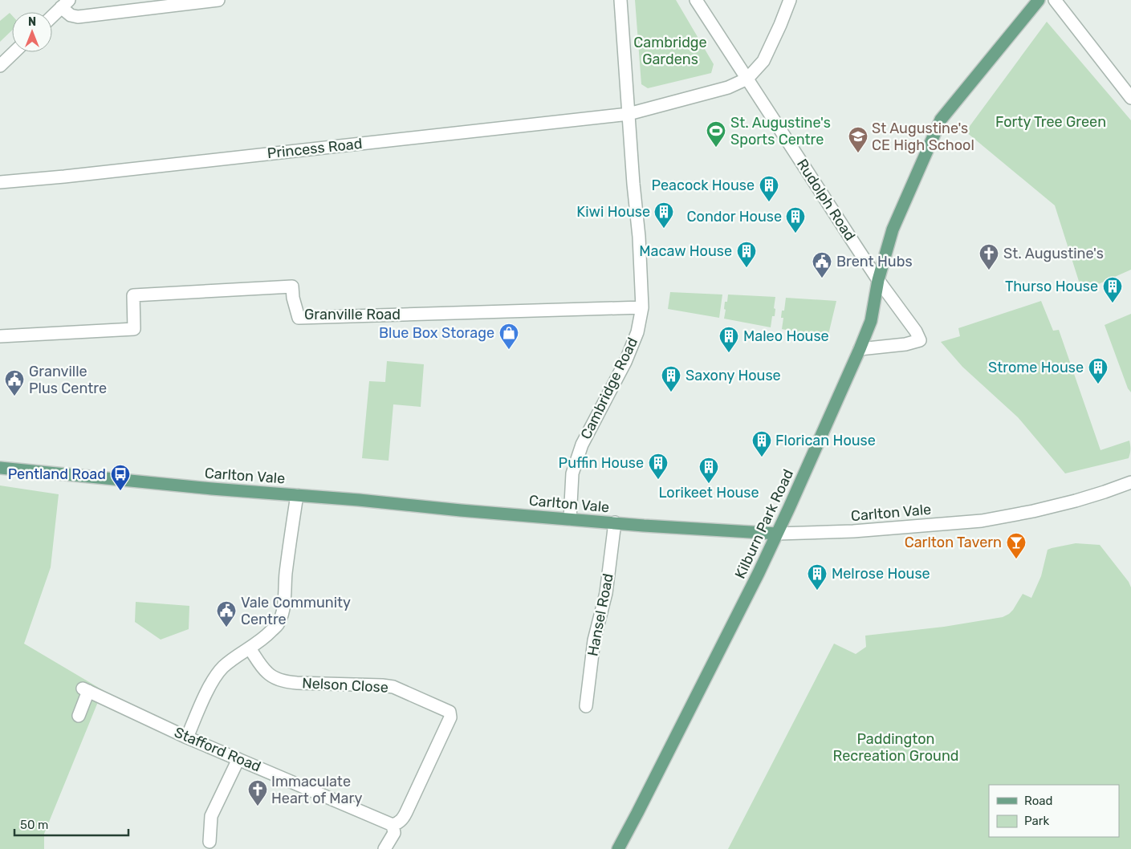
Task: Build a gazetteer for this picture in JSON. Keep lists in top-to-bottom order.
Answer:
{
  "streets": {
    "main road": ["Carlton Vale", "Kilburn Park Road"],
    "street": [
      "Princess Road",
      "Rudolph Road",
      "Granville Road",
      "Cambridge Road",
      "Hansel Road",
      "Nelson Close",
      "Stafford Road"
    ]
  },
  "crossings": [
    ["Princess Road", "Cambridge Road"],
    ["Rudolph Road", "Kilburn Park Road"],
    ["Granville Road", "Cambridge Road"],
    ["Cambridge Road", "Carlton Vale"],
    ["Carlton Vale", "Kilburn Park Road"],
    ["Carlton Vale", "Hansel Road"],
    ["Nelson Close", "Stafford Road"]
  ],
  "parks": ["Cambridge Gardens", "Forty Tree Green", "Paddington Recreation Ground"],
  "places": {
    "sports": ["St. Augustine's Sports Centre"],
    "school or university": ["St Augustine's CE High School"],
    "building": [
      "Peacock House",
      "Kiwi House",
      "Condor House",
      "Macaw House",
      "Thurso House",
      "Maleo House",
      "Strome House",
      "Saxony House",
      "Florican House",
      "Puffin House",
      "Lorikeet House",
      "Melrose House"
    ],
    "church": ["St. Augustine's", "Immaculate Heart of Mary"],
    "public building": ["Brent Hubs", "Granville Plus Centre", "Vale Community Centre"],
    "shop": ["Blue Box Storage"],
    "bus stop": ["Pentland Road"],
    "bar": ["Carlton Tavern"]
  },
  "legend": ["Road", "Park"],
  "scale_bar": "50 m",
  "north": "top"
}
